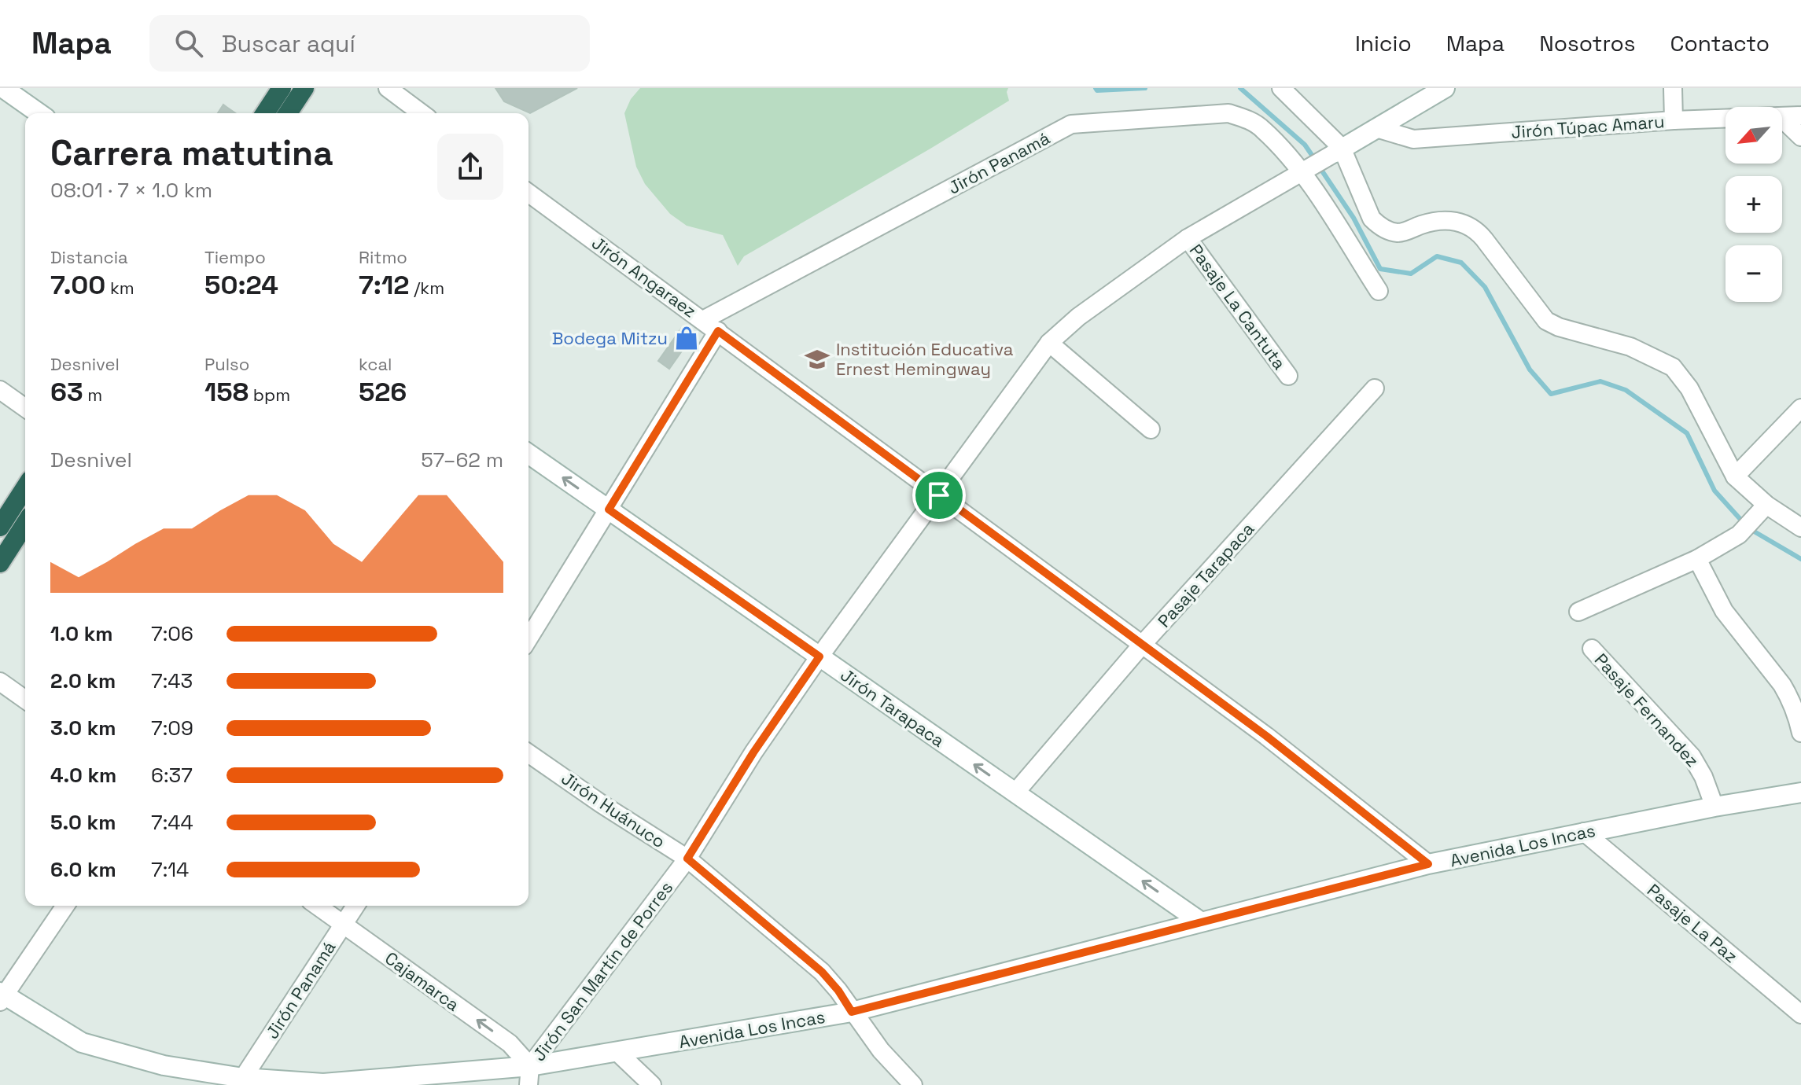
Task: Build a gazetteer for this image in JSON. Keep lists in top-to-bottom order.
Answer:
{
  "streets": {
    "street": [
      "Jirón Túpac Amaru",
      "Jirón Panamá",
      "Jirón Angaraez",
      "Pasaje La Cantuta",
      "Pasaje Tarapaca",
      "Jirón Tarapaca",
      "Pasaje Fernandez",
      "Jirón Huánuco",
      "Avenida Los Incas",
      "Pasaje La Paz",
      "Jirón San Martín de Porres",
      "Cajamarca"
    ]
  },
  "crossings": [
    ["Jirón Panamá", "Jirón Angaraez"],
    ["Jirón Panamá", "Avenida Los Incas"],
    ["Jirón Panamá", "Jirón San Martín de Porres"],
    ["Jirón Panamá", "Cajamarca"],
    ["Jirón Angaraez", "Pasaje Tarapaca"],
    ["Jirón Angaraez", "Avenida Los Incas"],
    ["Jirón Angaraez", "Jirón San Martín de Porres"],
    ["Pasaje La Cantuta", "Jirón San Martín de Porres"],
    ["Pasaje Tarapaca", "Jirón Tarapaca"],
    ["Jirón Tarapaca", "Avenida Los Incas"],
    ["Jirón Tarapaca", "Jirón San Martín de Porres"],
    ["Pasaje Fernandez", "Avenida Los Incas"],
    ["Jirón Huánuco", "Avenida Los Incas"],
    ["Jirón Huánuco", "Jirón San Martín de Porres"],
    ["Avenida Los Incas", "Pasaje La Paz"],
    ["Avenida Los Incas", "Jirón San Martín de Porres"],
    ["Avenida Los Incas", "Cajamarca"],
    ["Jirón San Martín de Porres", "Cajamarca"]
  ],
  "one_way": ["Jirón Tarapaca", "Cajamarca"],
  "places": {
    "shop": ["Bodega Mitzu"],
    "school or university": ["Institución Educativa Ernest Hemingway"]
  },
  "north": "bottom left",
  "page": {
    "header": "Mapa",
    "search": "Buscar aquí",
    "nav": [
      "Inicio",
      "Mapa",
      "Nosotros",
      "Contacto"
    ],
    "map_buttons": ["+", "−"],
    "heading": ["Carrera matutina", "08:01 · 7 × 1.0 km"],
    "stats": [
      ["Distancia", "7.00 km"],
      ["Tiempo", "50:24"],
      ["Ritmo", "7:12 /km"],
      ["Desnivel", "63 m"],
      ["Pulso", "158 bpm"],
      ["kcal", "526"]
    ],
    "chart": ["Desnivel", "57–62 m"],
    "list": [
      {
        "name": "1.0 km",
        "note": "7:06"
      },
      {
        "name": "2.0 km",
        "note": "7:43"
      },
      {
        "name": "3.0 km",
        "note": "7:09"
      },
      {
        "name": "4.0 km",
        "note": "6:37"
      },
      {
        "name": "5.0 km",
        "note": "7:44"
      },
      {
        "name": "6.0 km",
        "note": "7:14"
      }
    ]
  }
}
